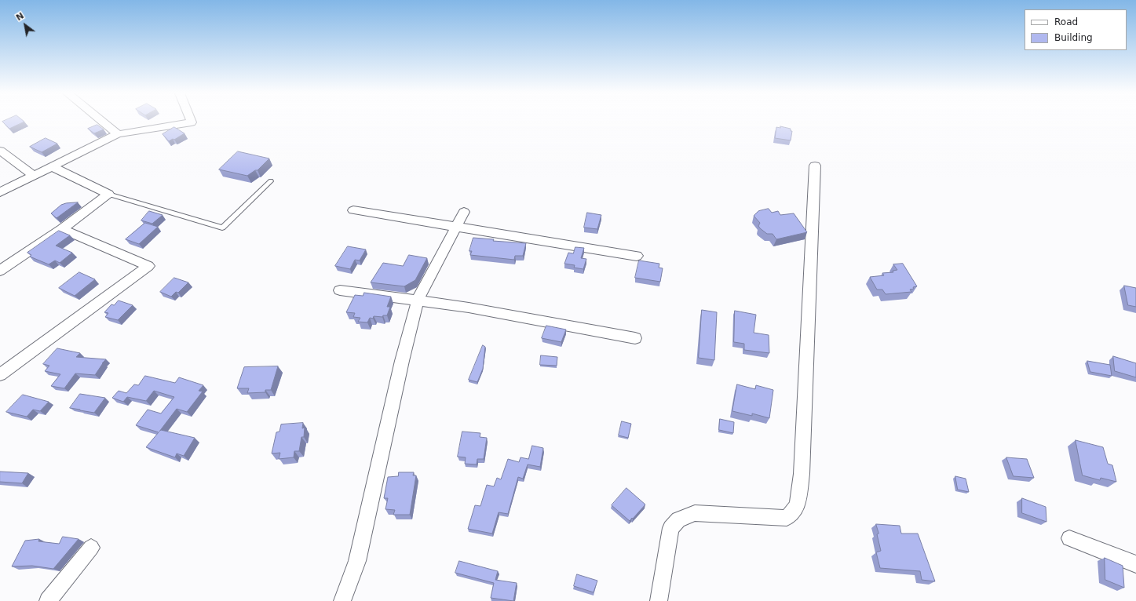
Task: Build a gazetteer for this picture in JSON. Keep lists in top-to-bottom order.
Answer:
{
  "legend": ["Road", "Building"],
  "north": "top left"
}
